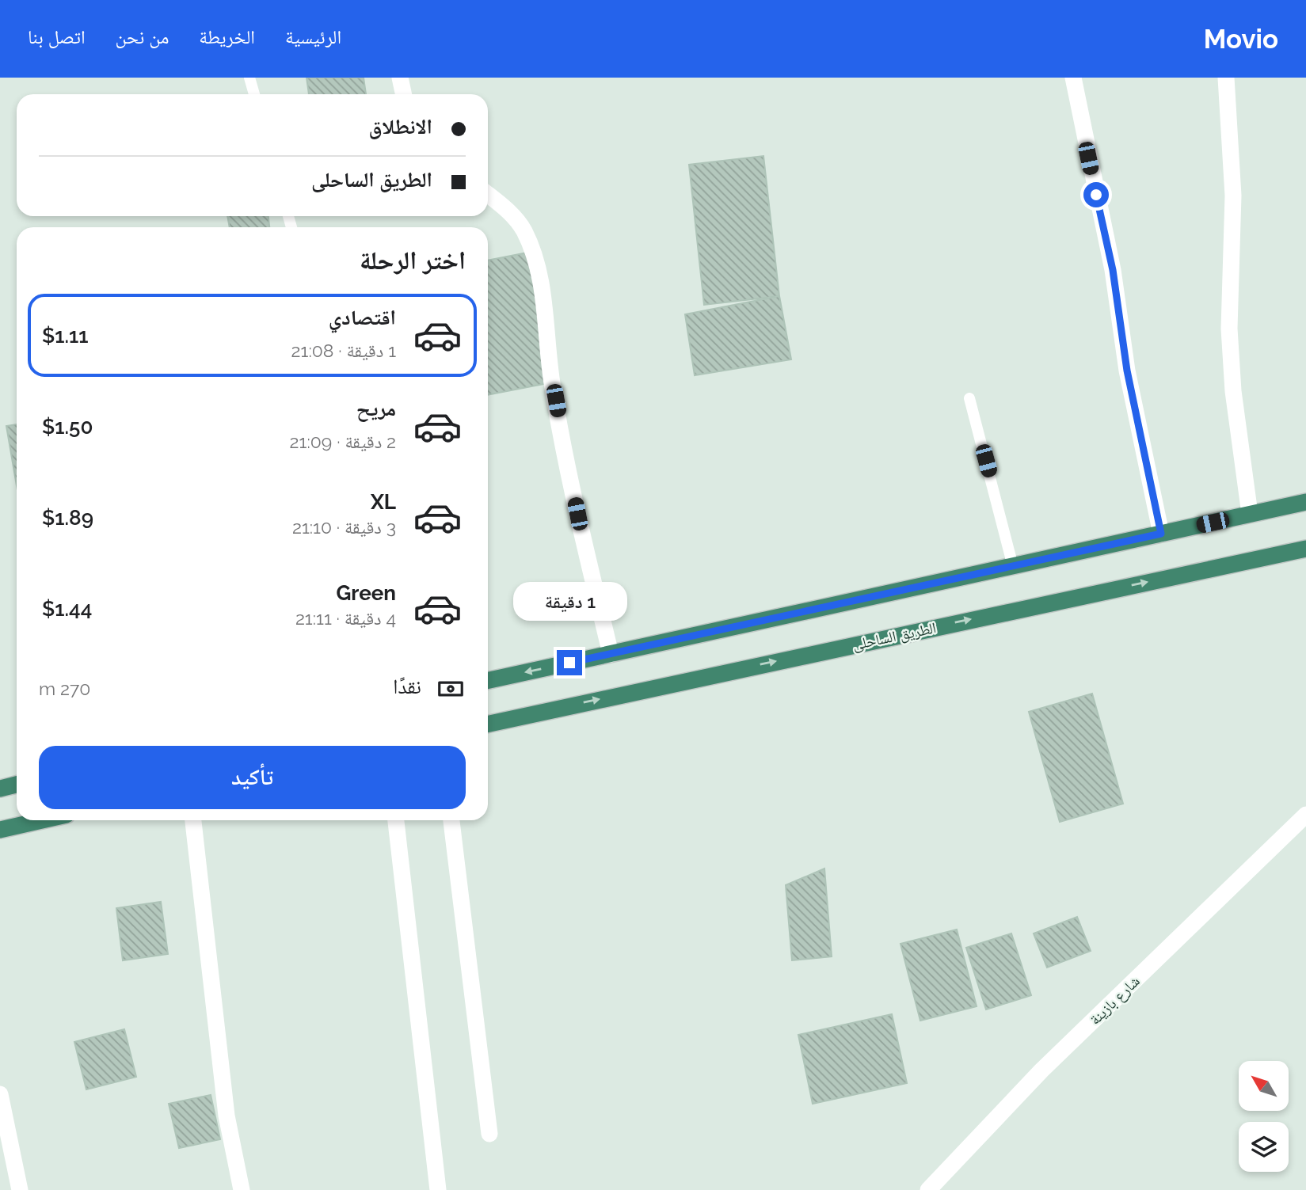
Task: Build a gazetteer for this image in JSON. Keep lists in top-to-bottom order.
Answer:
{
  "streets": {
    "highway": ["الطريق الساحلى"],
    "street": ["شارع بازينة"]
  },
  "north": "top left",
  "page": {
    "header": "Movio",
    "nav": [
      "الرئيسية",
      "الخريطة",
      "من نحن",
      "اتصل بنا"
    ],
    "banner": ["الانطلاق", "الطريق الساحلى"],
    "heading": "اختر الرحلة",
    "list": [
      {
        "name": "اقتصادي",
        "note": "1 دقيقة · 21:08",
        "value": "$1.11"
      },
      {
        "name": "مريح",
        "note": "2 دقيقة · 21:09",
        "value": "$1.50"
      },
      {
        "name": "XL",
        "note": "3 دقيقة · 21:10",
        "value": "$1.89"
      },
      {
        "name": "Green",
        "note": "4 دقيقة · 21:11",
        "value": "$1.44"
      }
    ],
    "bubble": "1 دقيقة",
    "pay": ["نقدًا", "270 m"],
    "buttons": "تأكيد"
  }
}
